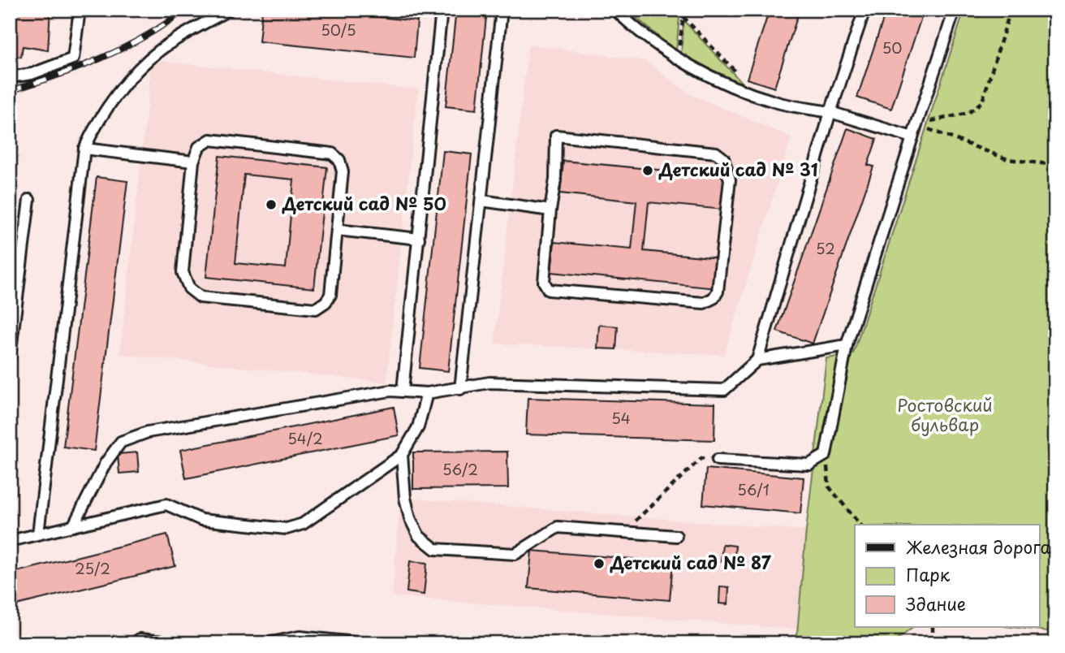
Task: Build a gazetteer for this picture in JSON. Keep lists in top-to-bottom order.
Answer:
{
  "parks": ["Ростовский бульвар"],
  "places": ["Детский сад № 31", "Детский сад № 50", "Детский сад № 87"],
  "house_numbers": [
    "50/5",
    "50",
    "52",
    "54",
    "54/2",
    "56/2",
    "56/1",
    "25/2"
  ],
  "legend": ["Железная дорога", "Парк", "Здание"]
}
